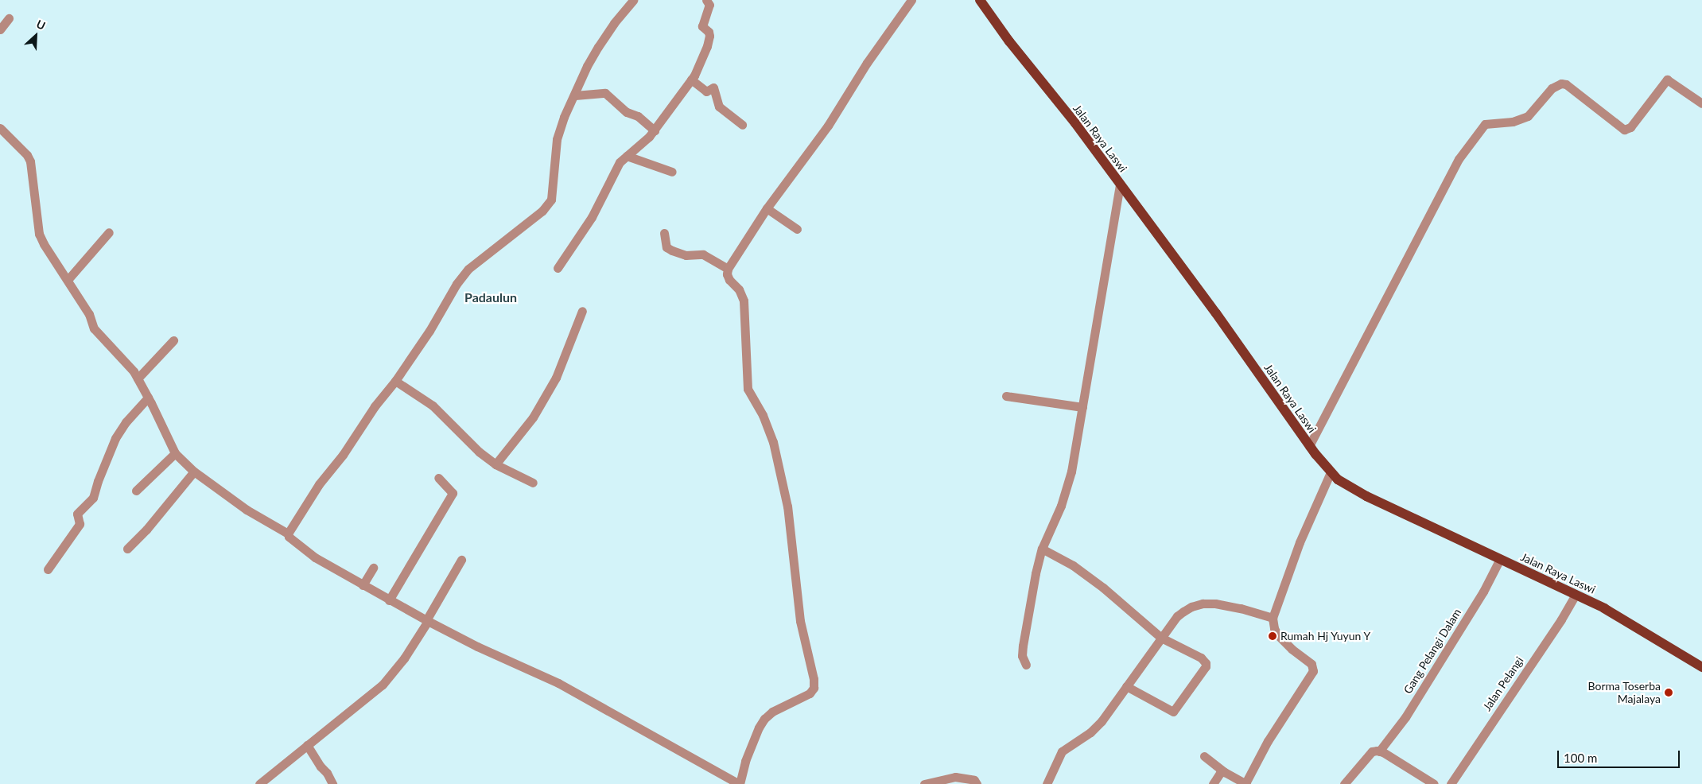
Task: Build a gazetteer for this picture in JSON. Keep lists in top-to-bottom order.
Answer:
{
  "streets": {
    "main road": ["Jalan Raya Laswi"],
    "street": ["Gang Pelangi Dalam", "Jalan Pelangi"]
  },
  "crossings": [
    ["Jalan Raya Laswi", "Gang Pelangi Dalam"],
    ["Jalan Raya Laswi", "Jalan Pelangi"]
  ],
  "districts": ["Padaulun"],
  "places": ["Rumah Hj Yuyun Y", "Borma Toserba Majalaya"],
  "scale_bar": "100 m",
  "north": "top right"
}
